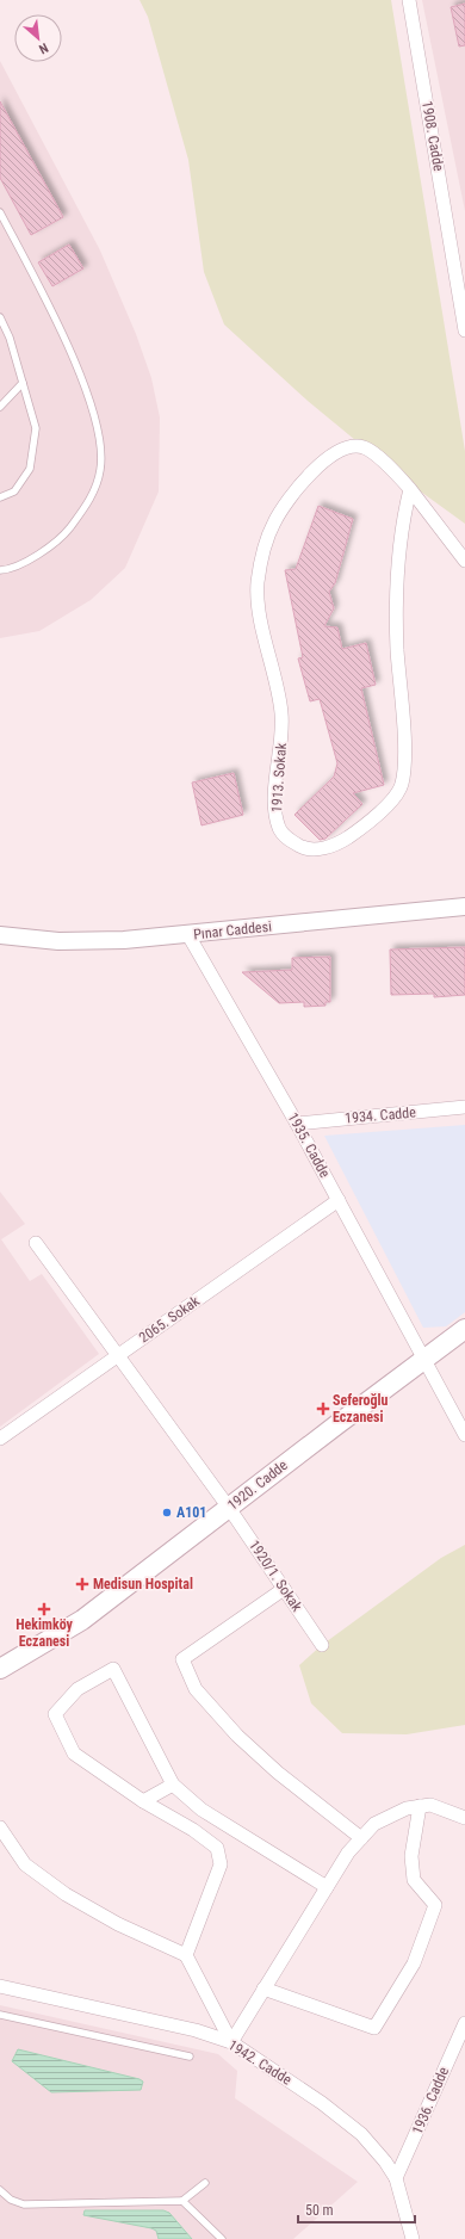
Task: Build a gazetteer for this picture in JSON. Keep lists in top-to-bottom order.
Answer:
{
  "streets": {
    "main road": ["1920. Cadde"],
    "street": [
      "1908. Cadde",
      "1913. Sokak",
      "Pınar Caddesi",
      "1934. Cadde",
      "1935. Cadde",
      "2065. Sokak",
      "1920/1. Sokak",
      "1942. Cadde",
      "1936. Cadde"
    ]
  },
  "crossings": [
    ["Pınar Caddesi", "1935. Cadde"],
    ["1934. Cadde", "1935. Cadde"],
    ["1935. Cadde", "2065. Sokak"],
    ["1935. Cadde", "1920. Cadde"],
    ["2065. Sokak", "1920/1. Sokak"],
    ["1920. Cadde", "1920/1. Sokak"],
    ["1942. Cadde", "1936. Cadde"]
  ],
  "places": {
    "health": ["Seferoğlu Eczanesi", "Medisun Hospital", "Hekimköy Eczanesi"],
    "other": ["A101"]
  },
  "scale_bar": "50 m",
  "north": "bottom right"
}
